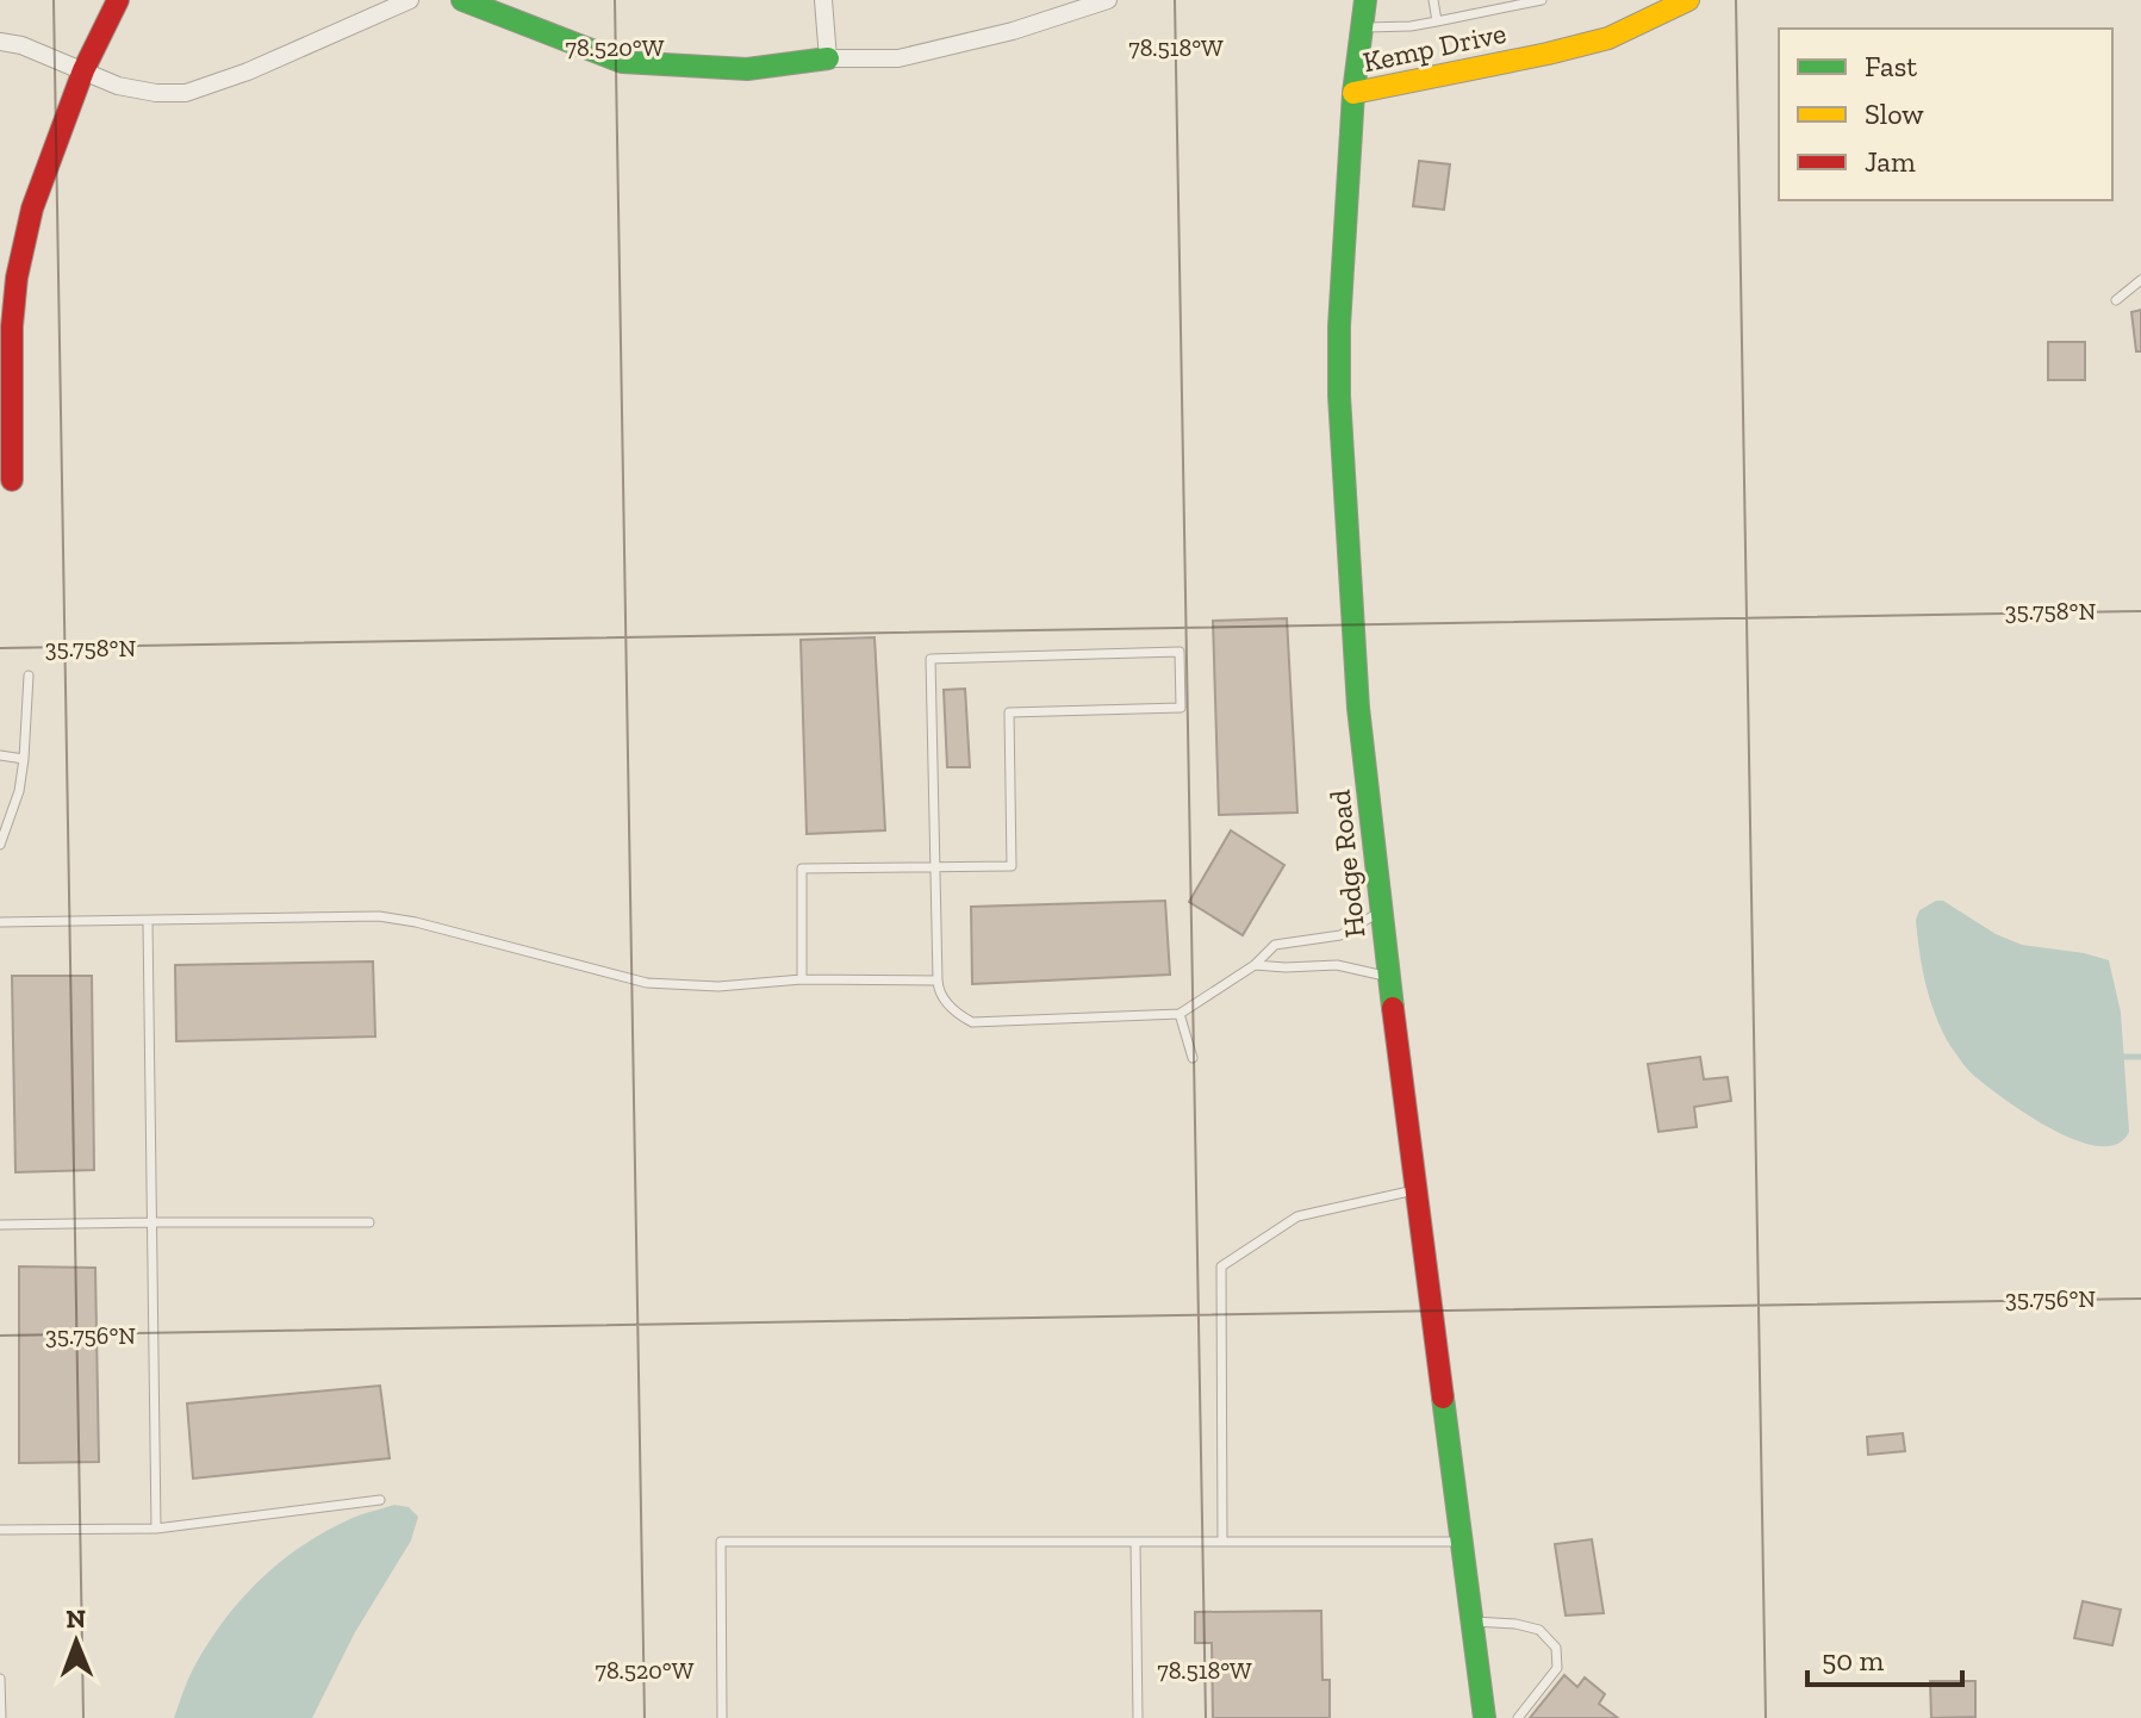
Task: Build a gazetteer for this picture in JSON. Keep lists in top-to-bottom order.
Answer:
{
  "streets": {
    "main road": ["Kemp Drive", "Hodge Road"]
  },
  "crossings": [
    ["Kemp Drive", "Hodge Road"]
  ],
  "legend": ["Fast", "Slow", "Jam"],
  "scale_bar": "50 m",
  "north": "top",
  "coordinates": [
    "78.520°W",
    "78.518°W",
    "35.758°N",
    "35.756°N"
  ]
}
